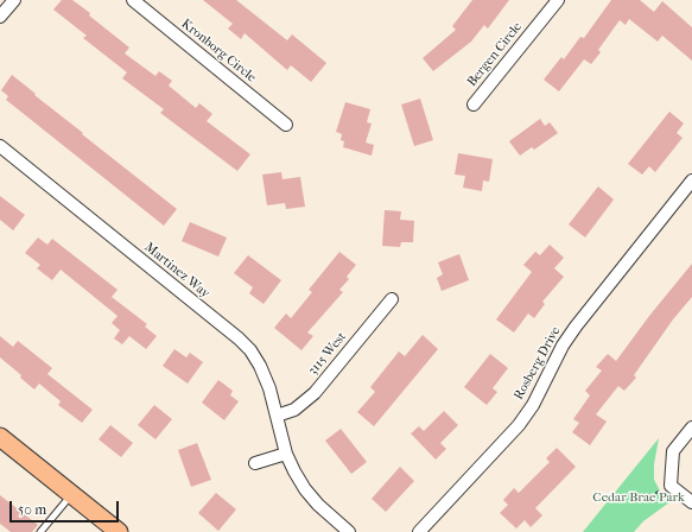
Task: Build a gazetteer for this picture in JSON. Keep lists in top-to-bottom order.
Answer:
{
  "streets": {
    "street": [
      "Kronborg Circle",
      "Bergen Circle",
      "Martinez Way",
      "3115 West",
      "Rosberg Drive"
    ]
  },
  "crossings": [
    ["Martinez Way", "3115 West"]
  ],
  "parks": ["Cedar Brae Park"],
  "scale_bar": "50 m"
}
